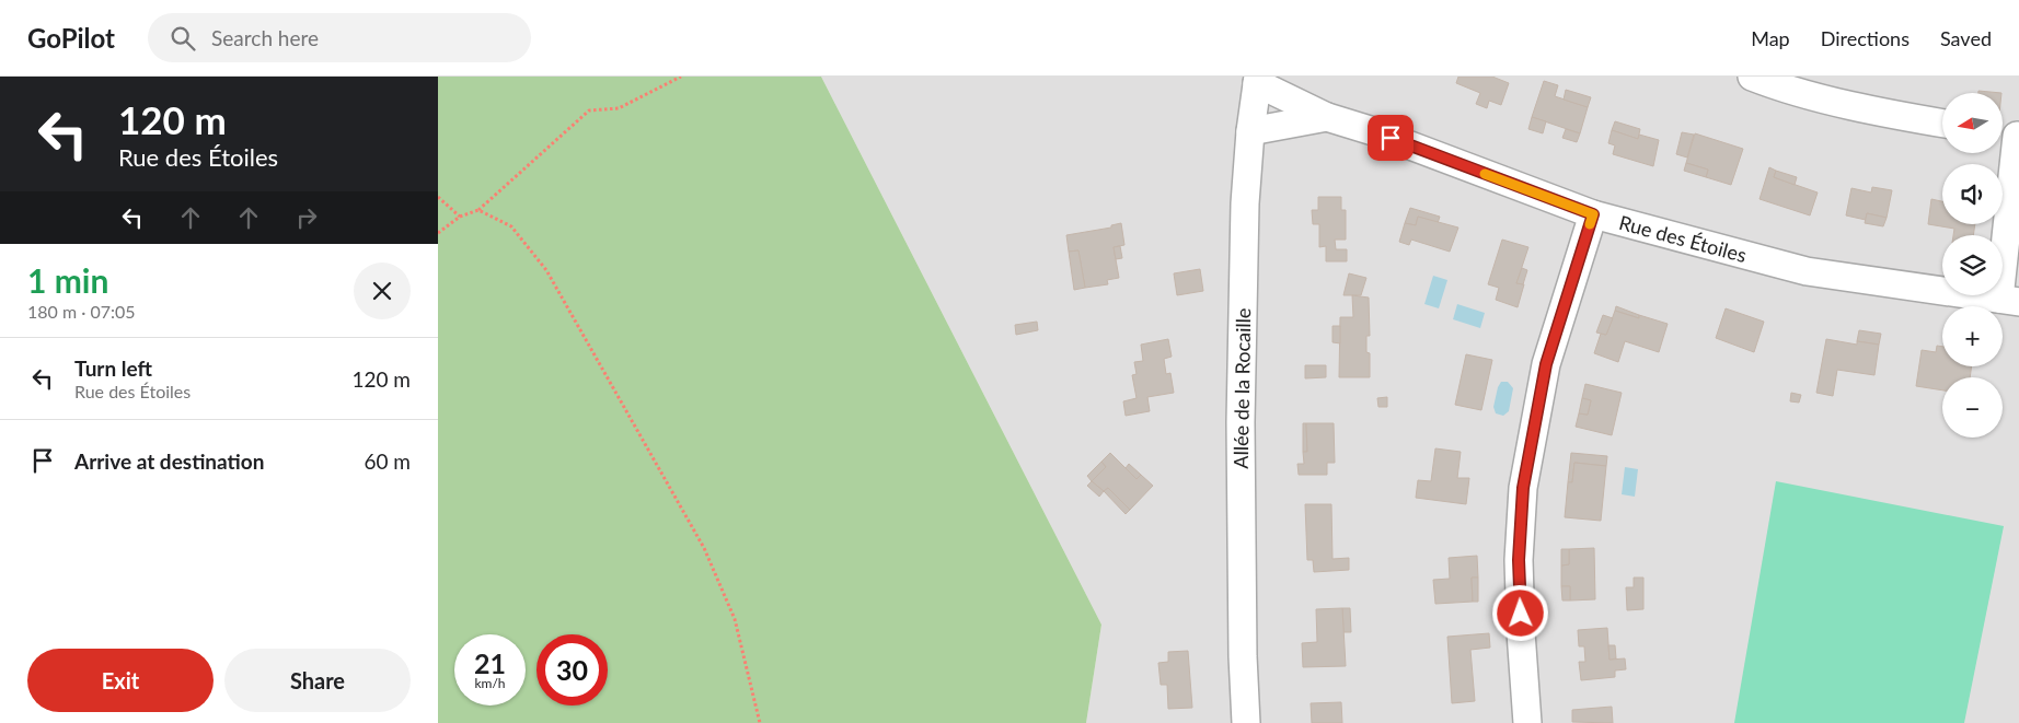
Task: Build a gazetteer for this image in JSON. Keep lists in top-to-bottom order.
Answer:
{
  "streets": {
    "street": ["Rue des Étoiles", "Allée de la Rocaille"]
  },
  "crossings": [
    ["Rue des Étoiles", "Allée de la Rocaille"]
  ],
  "north": "left",
  "page": {
    "header": "GoPilot",
    "search": "Search here",
    "nav": ["Map", "Directions", "Saved"],
    "turn": ["120 m", "Rue des Étoiles"],
    "map_buttons": ["+", "−"],
    "heading": ["1 min", "180 m · 07:05"],
    "list": [
      {
        "name": "Turn left",
        "note": "Rue des Étoiles",
        "value": "120 m"
      },
      {
        "name": "Arrive at destination",
        "value": "60 m"
      }
    ],
    "speed": "21 km/h",
    "limit": "30",
    "buttons": ["Exit", "Share"]
  }
}
